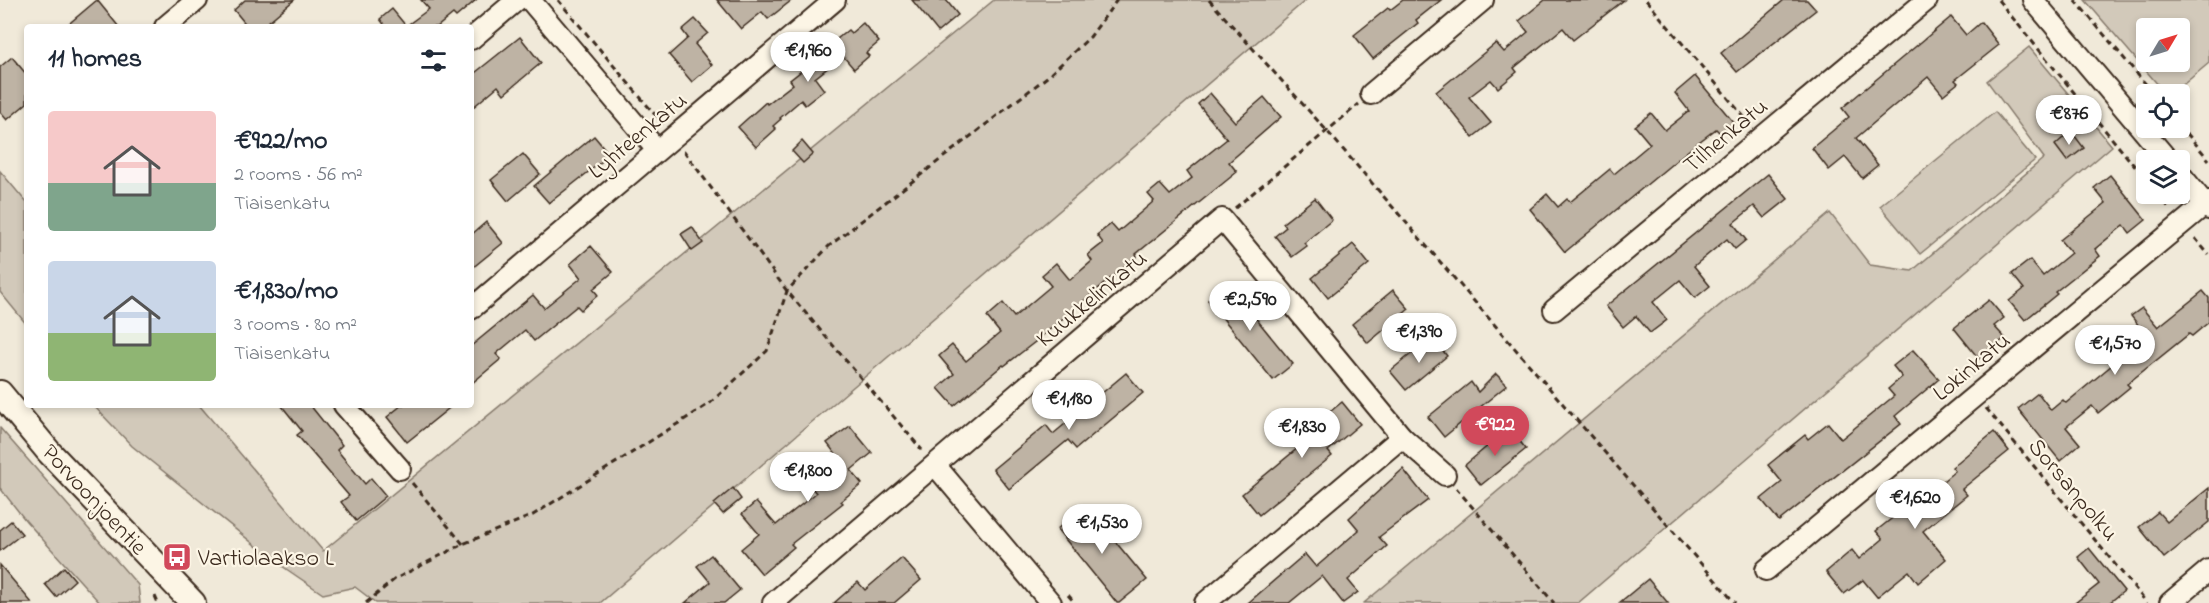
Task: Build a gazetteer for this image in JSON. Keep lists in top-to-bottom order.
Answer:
{
  "streets": {
    "street": [
      "Lyhteenkatu",
      "Tilhenkatu",
      "Kuukkelinkatu",
      "Lokinkatu",
      "Porvoonjoentie"
    ],
    "path": ["Sorsanpolku"]
  },
  "crossings": [
    ["Lokinkatu", "Sorsanpolku"]
  ],
  "places": {
    "bus stop": ["Vartiolaakso L"]
  },
  "north": "top right",
  "page": {
    "heading": "11 homes",
    "price": [
      "€1,960",
      "€876",
      "€2,590",
      "€1,390",
      "€1,570",
      "€1,180",
      "€922",
      "€1,830",
      "€1,800",
      "€1,620",
      "€1,530"
    ],
    "list": [
      {
        "name": "€922/mo",
        "note": "2 rooms · 56 m² · Tiaisenkatu"
      },
      {
        "name": "€1,830/mo",
        "note": "3 rooms · 80 m² · Tiaisenkatu"
      }
    ]
  }
}
